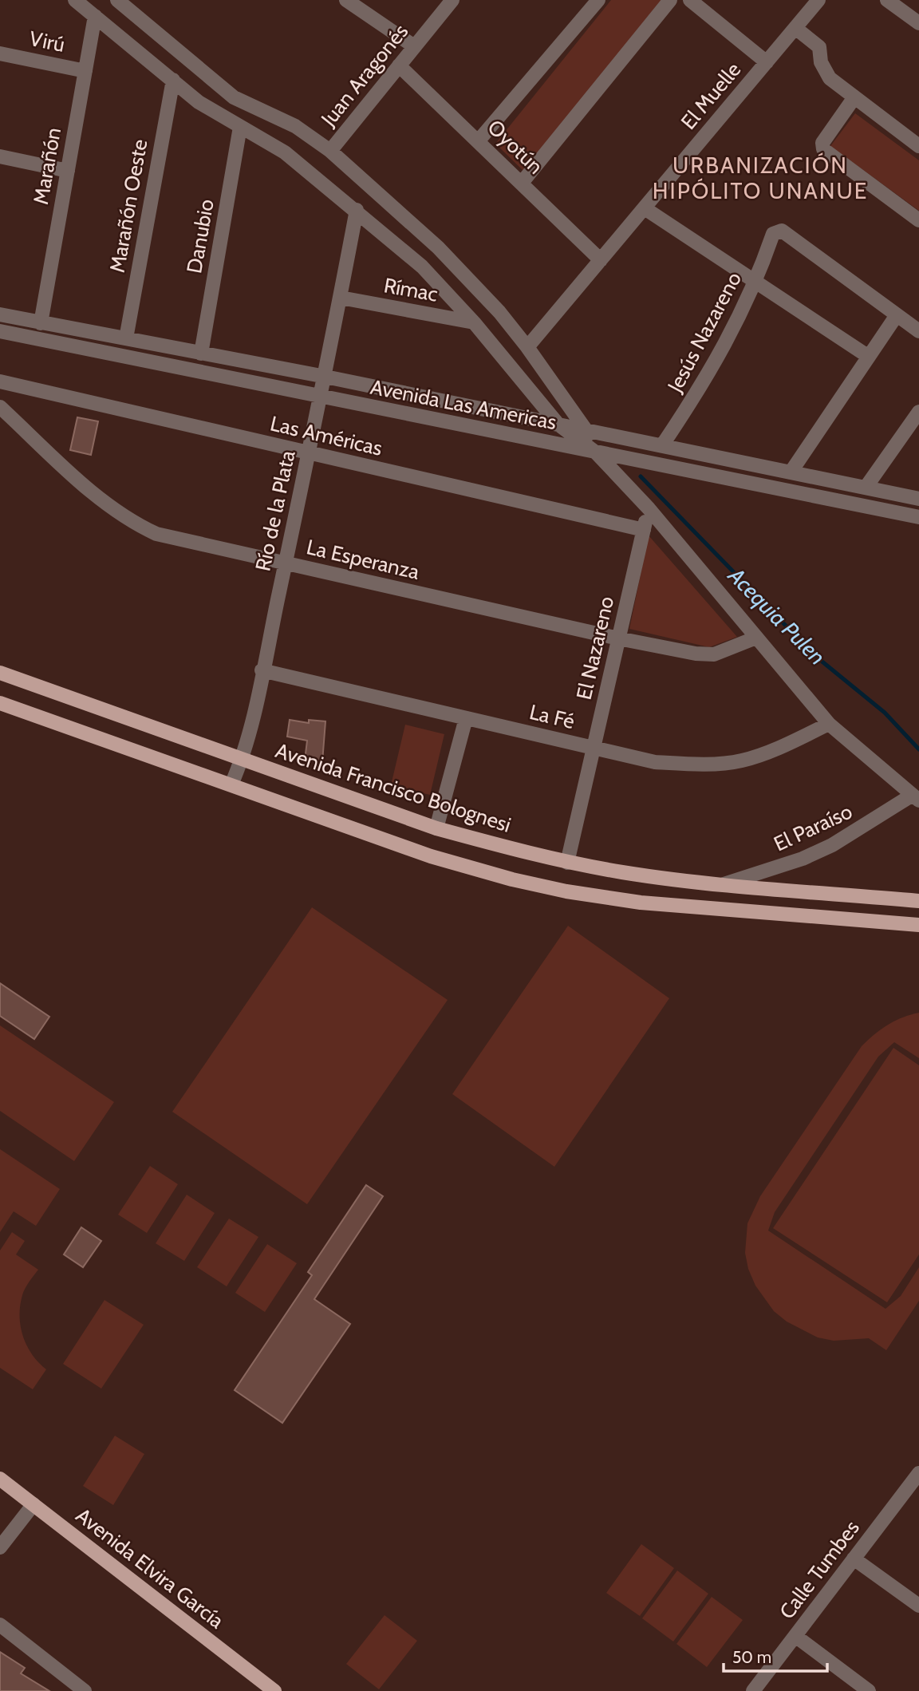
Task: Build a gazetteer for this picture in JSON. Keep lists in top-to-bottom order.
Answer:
{
  "streets": {
    "main road": ["Avenida Francisco Bolognesi", "Avenida Elvira García"],
    "street": [
      "Virú",
      "Juan Aragonés",
      "El Muelle",
      "Oyotún",
      "Marañón",
      "Marañón Oeste",
      "Danubio",
      "Rímac",
      "Jesús Nazareno",
      "Avenida Las Americas",
      "Las Américas",
      "Río de la Plata",
      "La Esperanza",
      "El Nazareno",
      "La Fé",
      "El Paraíso",
      "Calle Tumbes"
    ]
  },
  "crossings": [
    ["Virú", "Marañón"],
    ["Juan Aragonés", "Oyotún"],
    ["El Muelle", "Oyotún"],
    ["Marañón", "Avenida Las Americas"],
    ["Marañón Oeste", "Avenida Las Americas"],
    ["Danubio", "Avenida Las Americas"],
    ["Rímac", "Río de la Plata"],
    ["Jesús Nazareno", "Avenida Las Americas"],
    ["Avenida Las Americas", "Río de la Plata"],
    ["Las Américas", "Río de la Plata"],
    ["Las Américas", "El Nazareno"],
    ["Río de la Plata", "La Esperanza"],
    ["Río de la Plata", "La Fé"],
    ["Río de la Plata", "Avenida Francisco Bolognesi"],
    ["La Esperanza", "El Nazareno"],
    ["El Nazareno", "La Fé"],
    ["El Nazareno", "Avenida Francisco Bolognesi"],
    ["Avenida Francisco Bolognesi", "El Paraíso"]
  ],
  "districts": ["URBANIZACIÓN HIPÓLITO UNANUE"],
  "water": ["Acequia Pulen"],
  "scale_bar": "50 m"
}
